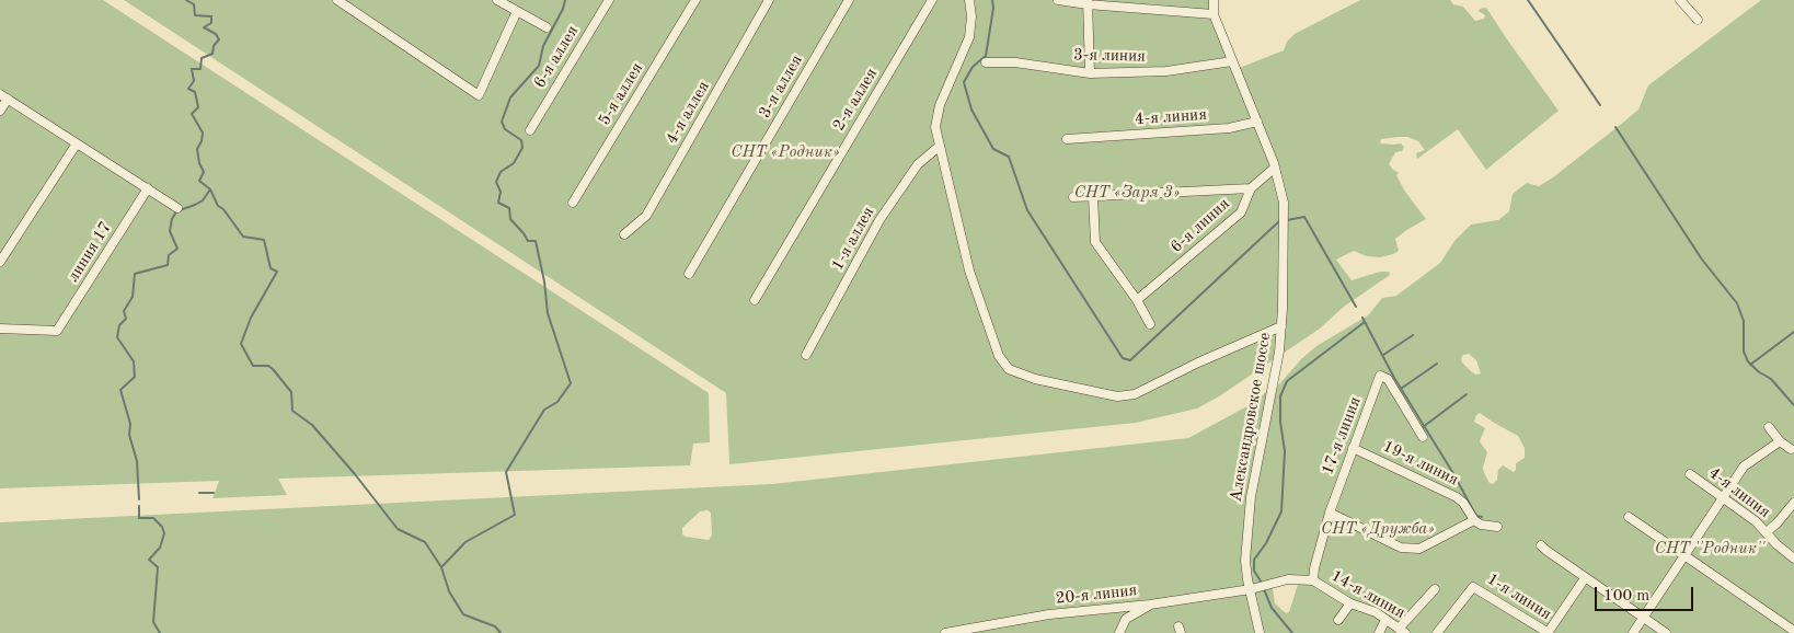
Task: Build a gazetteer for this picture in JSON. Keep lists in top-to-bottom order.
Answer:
{
  "streets": {
    "street": [
      "3-я линия",
      "6-я аллея",
      "3-я аллея",
      "5-я аллея",
      "2-я аллея",
      "4-я аллея",
      "4-я линия",
      "6-я линия",
      "1-я аллея",
      "линия 17",
      "Александровское шоссе",
      "17-я линия",
      "19-я линия",
      "20-я линия",
      "14-я линия",
      "1-я линия"
    ]
  },
  "crossings": [
    ["3-я линия", "Александровское шоссе"],
    ["4-я линия", "Александровское шоссе"],
    ["6-я линия", "Александровское шоссе"],
    ["Александровское шоссе", "20-я линия"],
    ["Александровское шоссе", "14-я линия"],
    ["17-я линия", "19-я линия"],
    ["17-я линия", "14-я линия"],
    ["20-я линия", "14-я линия"]
  ],
  "parks": [
    "СНТ «Родник»",
    "СНТ «Заря 3»",
    "СНТ «Дружба»",
    "СНТ ''Родник''"
  ],
  "scale_bar": "100 m"
}
